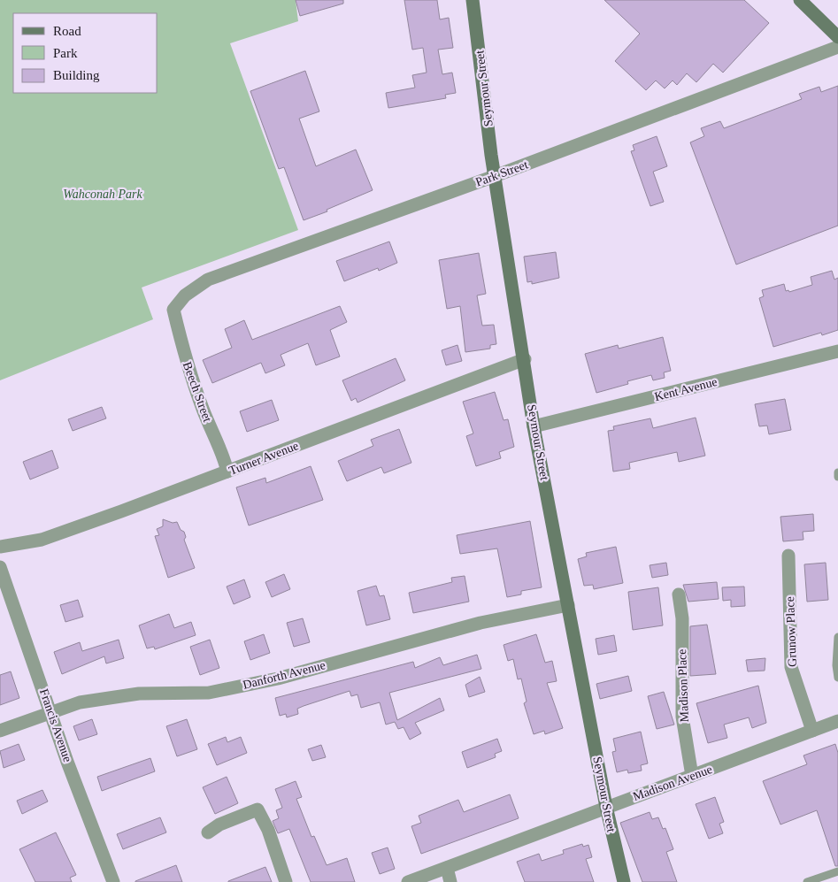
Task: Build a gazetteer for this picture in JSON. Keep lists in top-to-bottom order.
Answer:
{
  "streets": {
    "street": [
      "Seymour Street",
      "Park Street",
      "Kent Avenue",
      "Beech Street",
      "Turner Avenue",
      "Grunow Place",
      "Danforth Avenue",
      "Madison Place",
      "Francis Avenue",
      "Madison Avenue"
    ]
  },
  "crossings": [
    ["Seymour Street", "Park Street"],
    ["Seymour Street", "Kent Avenue"],
    ["Seymour Street", "Turner Avenue"],
    ["Seymour Street", "Danforth Avenue"],
    ["Seymour Street", "Madison Avenue"],
    ["Park Street", "Beech Street"],
    ["Beech Street", "Turner Avenue"],
    ["Grunow Place", "Madison Avenue"],
    ["Danforth Avenue", "Francis Avenue"],
    ["Madison Place", "Madison Avenue"]
  ],
  "parks": ["Wahconah Park"],
  "legend": ["Road", "Park", "Building"]
}
